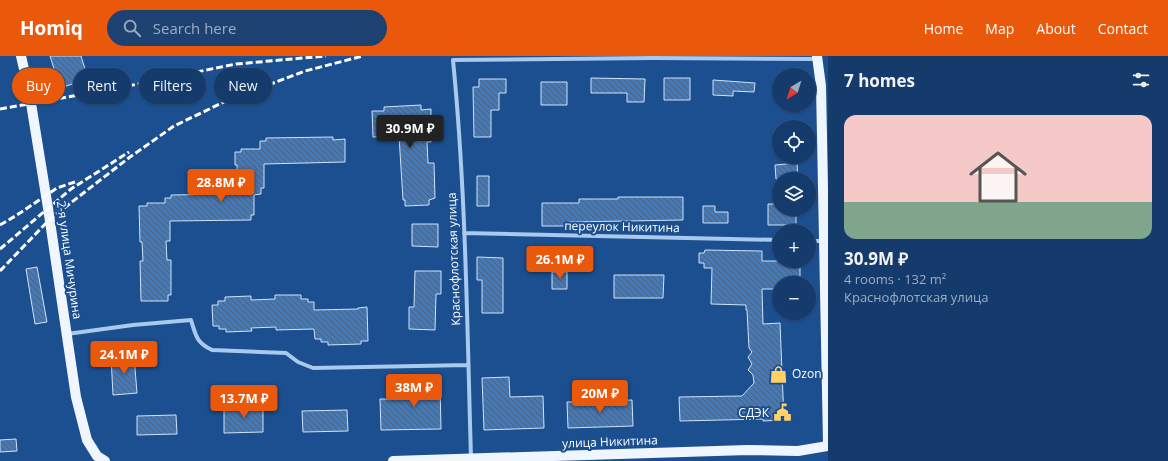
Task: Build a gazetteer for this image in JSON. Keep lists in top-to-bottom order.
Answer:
{
  "streets": {
    "main road": ["2-я улица Мичурина", "улица Никитина"],
    "street": ["переулок Никитина", "Краснофлотская улица"]
  },
  "crossings": [
    ["переулок Никитина", "Краснофлотская улица"],
    ["Краснофлотская улица", "улица Никитина"]
  ],
  "places": {
    "shop": ["Ozon"],
    "public building": ["СДЭК"]
  },
  "north": "bottom left",
  "page": {
    "header": "Homiq",
    "search": "Search here",
    "nav": [
      "Home",
      "Map",
      "About",
      "Contact"
    ],
    "heading": "7 homes",
    "map_buttons": ["+", "−"],
    "chip": [
      "Buy",
      "Rent",
      "Filters",
      "New"
    ],
    "list": [
      {
        "name": "30.9M ₽",
        "note": "4 rooms · 132 m² · Краснофлотская улица"
      }
    ],
    "price": [
      "30.9M ₽",
      "28.8M ₽",
      "26.1M ₽",
      "24.1M ₽",
      "38M ₽",
      "20M ₽",
      "13.7M ₽"
    ]
  }
}
